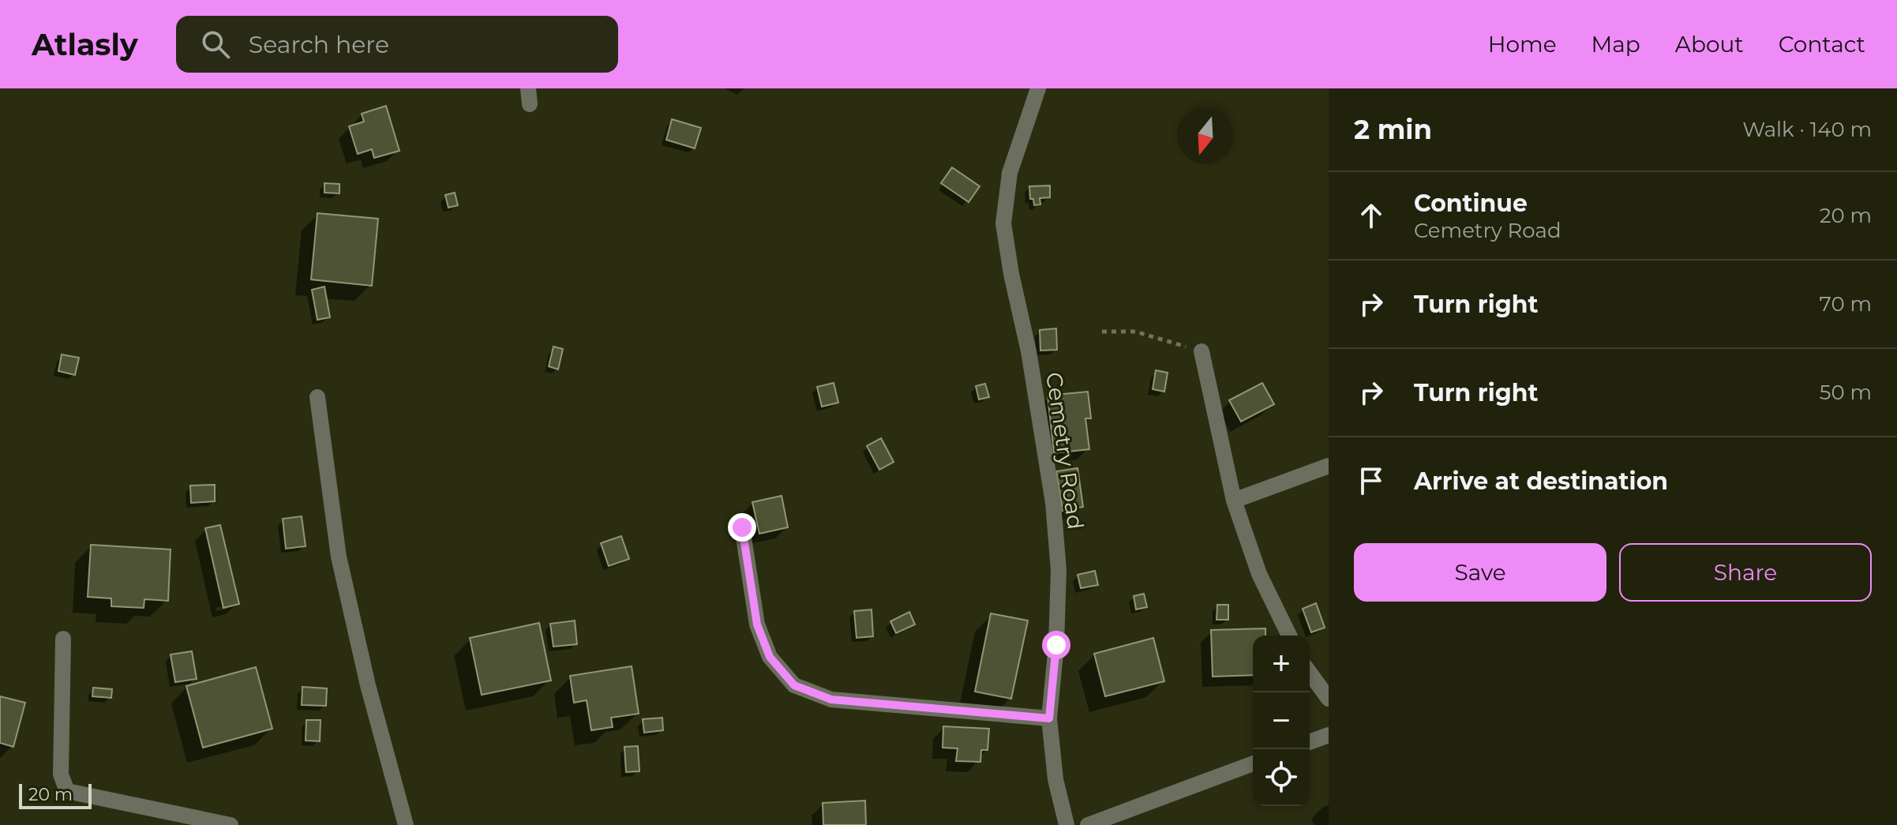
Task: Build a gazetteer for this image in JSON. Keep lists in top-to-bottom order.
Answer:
{
  "streets": {
    "street": ["Cemetry Road"]
  },
  "scale_bar": "20 m",
  "north": "bottom",
  "page": {
    "header": "Atlasly",
    "search": "Search here",
    "nav": [
      "Home",
      "Map",
      "About",
      "Contact"
    ],
    "heading": ["2 min", "Walk · 140 m"],
    "list": [
      ["Continue", "Cemetry Road", "20 m"],
      ["Turn right", "70 m"],
      ["Turn right", "50 m"],
      "Arrive at destination"
    ],
    "buttons": ["Save", "Share"],
    "map_buttons": ["+", "−"],
    "scale": "20 m"
  }
}
